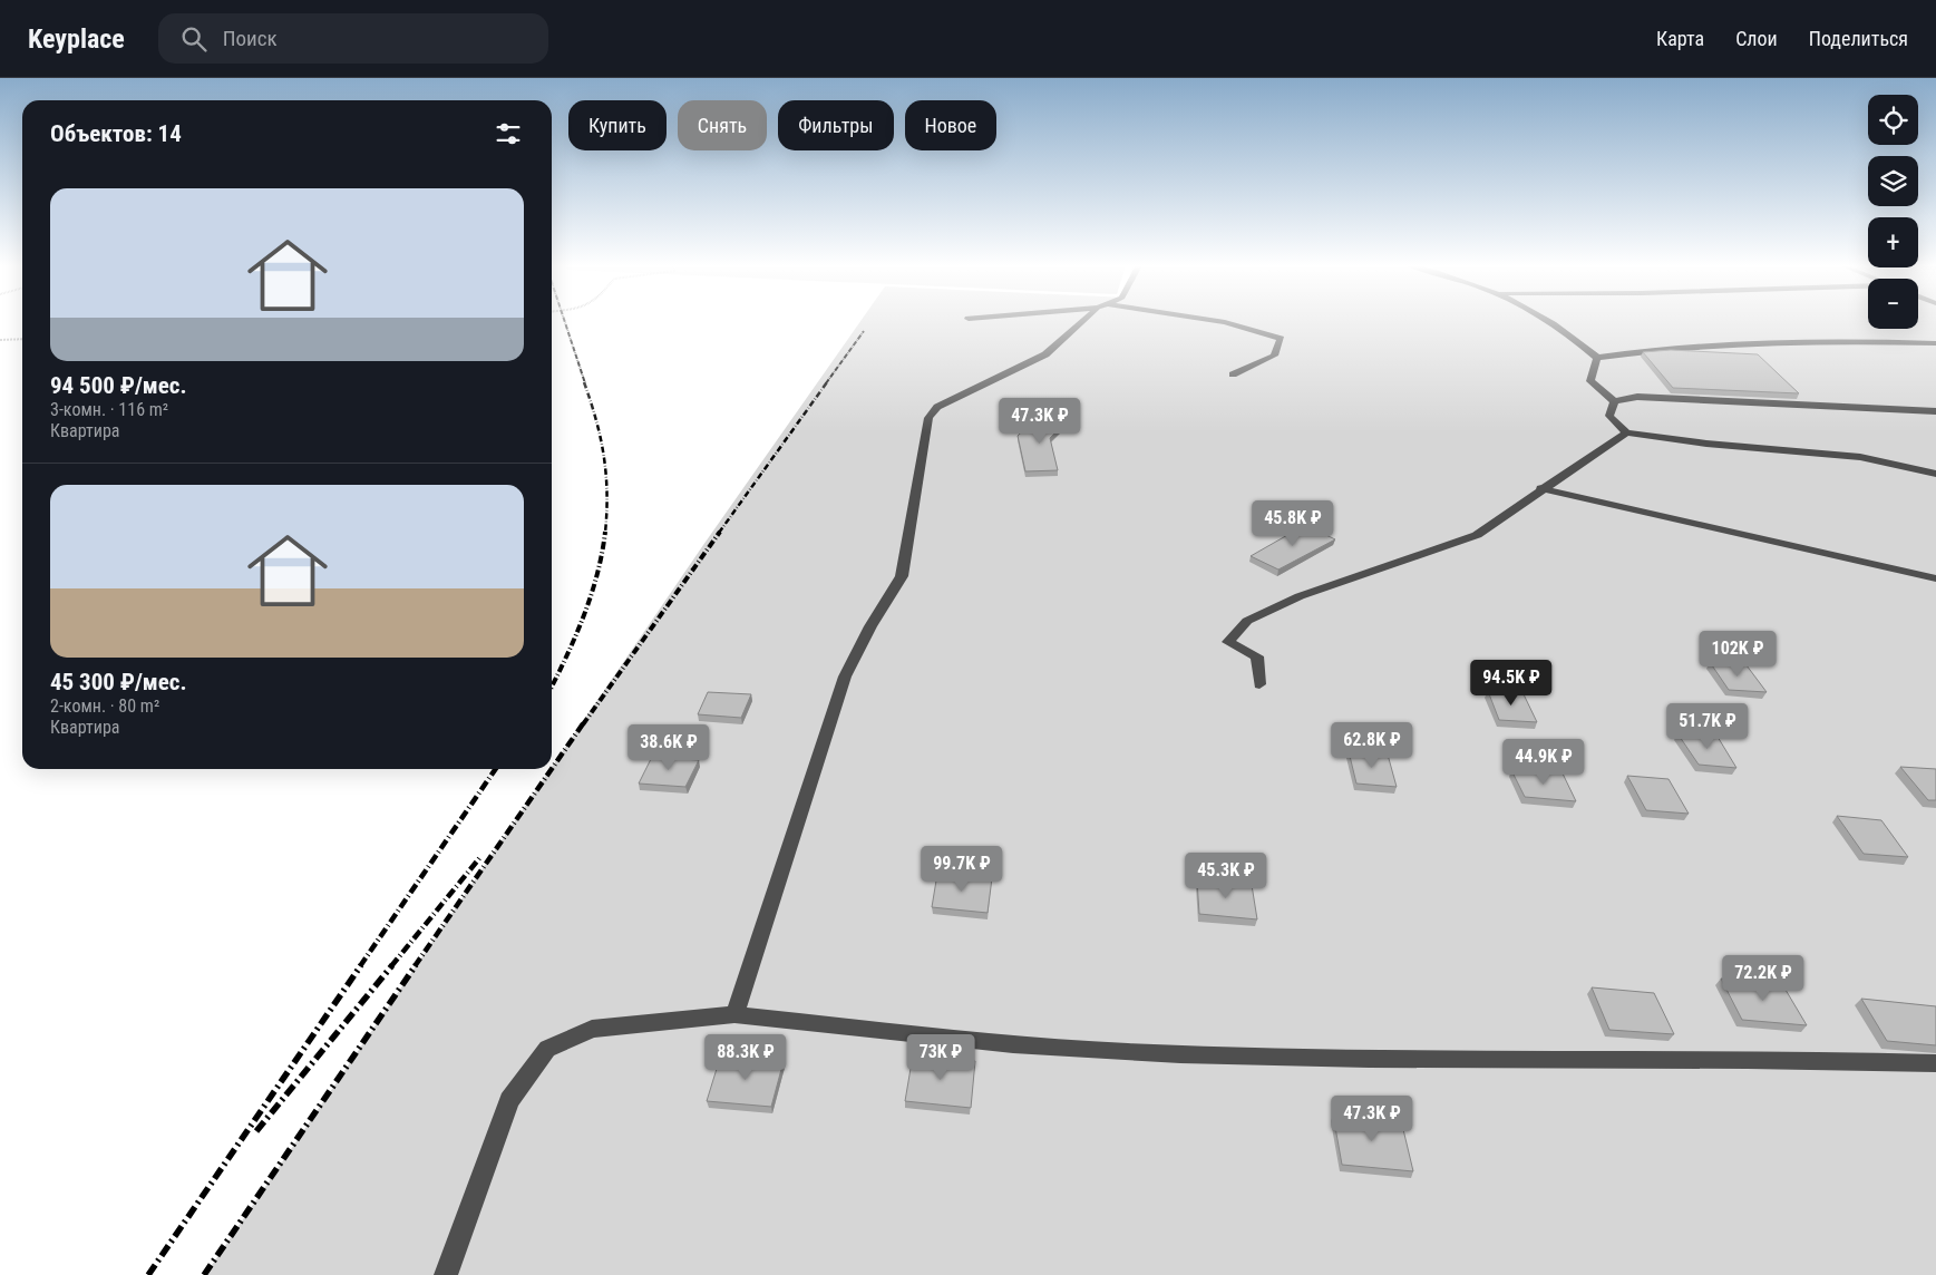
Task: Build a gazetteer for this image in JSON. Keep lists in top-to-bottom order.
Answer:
{
  "page": {
    "header": "Keyplace",
    "search": "Поиск",
    "nav": ["Карта", "Слои", "Поделиться"],
    "map_buttons": ["+", "−"],
    "chip": [
      "Купить",
      "Снять",
      "Фильтры",
      "Новое"
    ],
    "heading": "Объектов: 14",
    "list": [
      {
        "name": "94 500 ₽/мес.",
        "note": "3-комн. · 116 m² · Квартира"
      },
      {
        "name": "45 300 ₽/мес.",
        "note": "2-комн. · 80 m² · Квартира"
      }
    ],
    "price": [
      "47.3K ₽",
      "45.8K ₽",
      "102K ₽",
      "94.5K ₽",
      "51.7K ₽",
      "62.8K ₽",
      "38.6K ₽",
      "44.9K ₽",
      "99.7K ₽",
      "45.3K ₽",
      "72.2K ₽",
      "88.3K ₽",
      "73K ₽",
      "47.3K ₽"
    ]
  }
}
